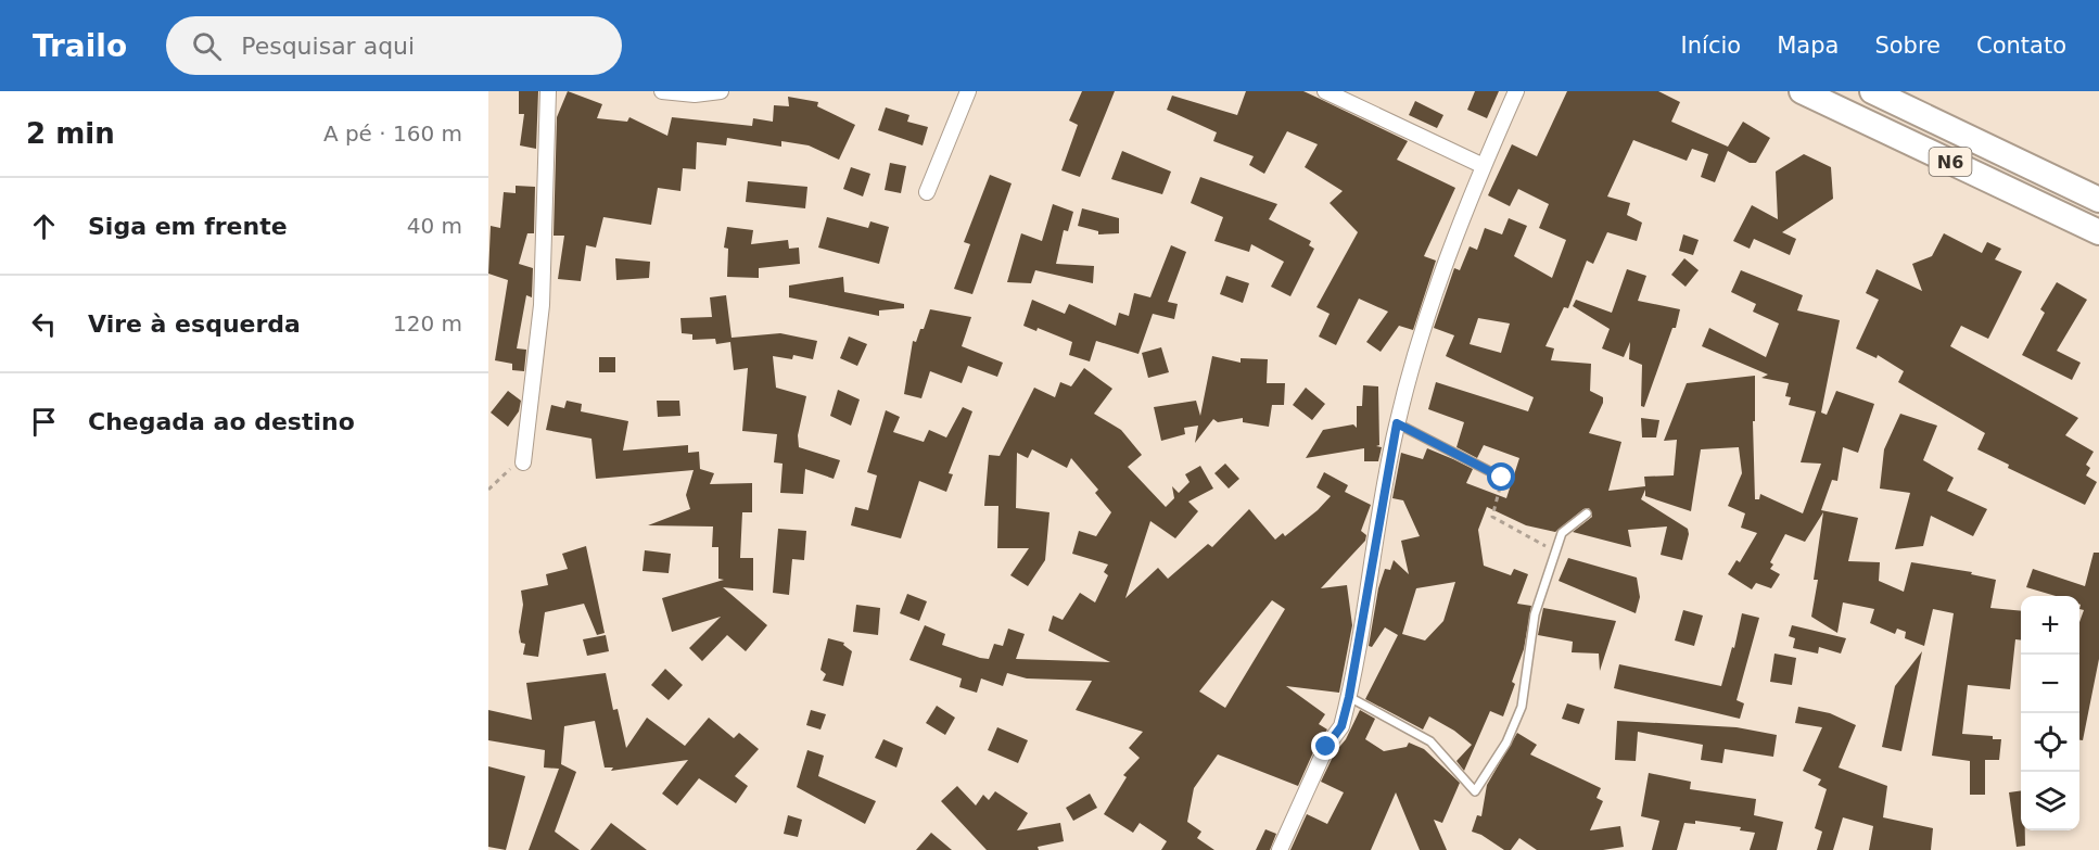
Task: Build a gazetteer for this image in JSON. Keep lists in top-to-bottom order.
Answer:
{
  "streets": {
    "highway": ["N6"]
  },
  "page": {
    "header": "Trailo",
    "search": "Pesquisar aqui",
    "nav": [
      "Início",
      "Mapa",
      "Sobre",
      "Contato"
    ],
    "heading": ["2 min", "A pé · 160 m"],
    "list": [
      ["Siga em frente", "40 m"],
      ["Vire à esquerda", "120 m"],
      "Chegada ao destino"
    ],
    "map_buttons": ["+", "−"]
  }
}
